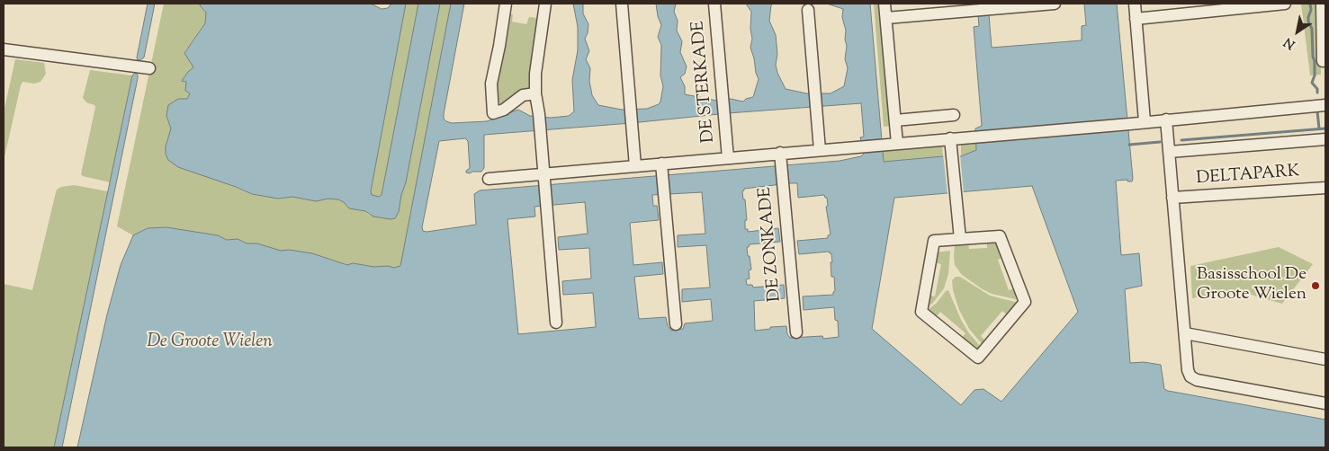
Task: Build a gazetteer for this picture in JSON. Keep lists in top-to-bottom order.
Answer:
{
  "streets": {
    "street": ["DE STERKADE", "DELTAPARK", "DE ZONKADE"]
  },
  "water": ["De Groote Wielen"],
  "places": ["Basisschool De Groote Wielen"],
  "north": "bottom left"
}
